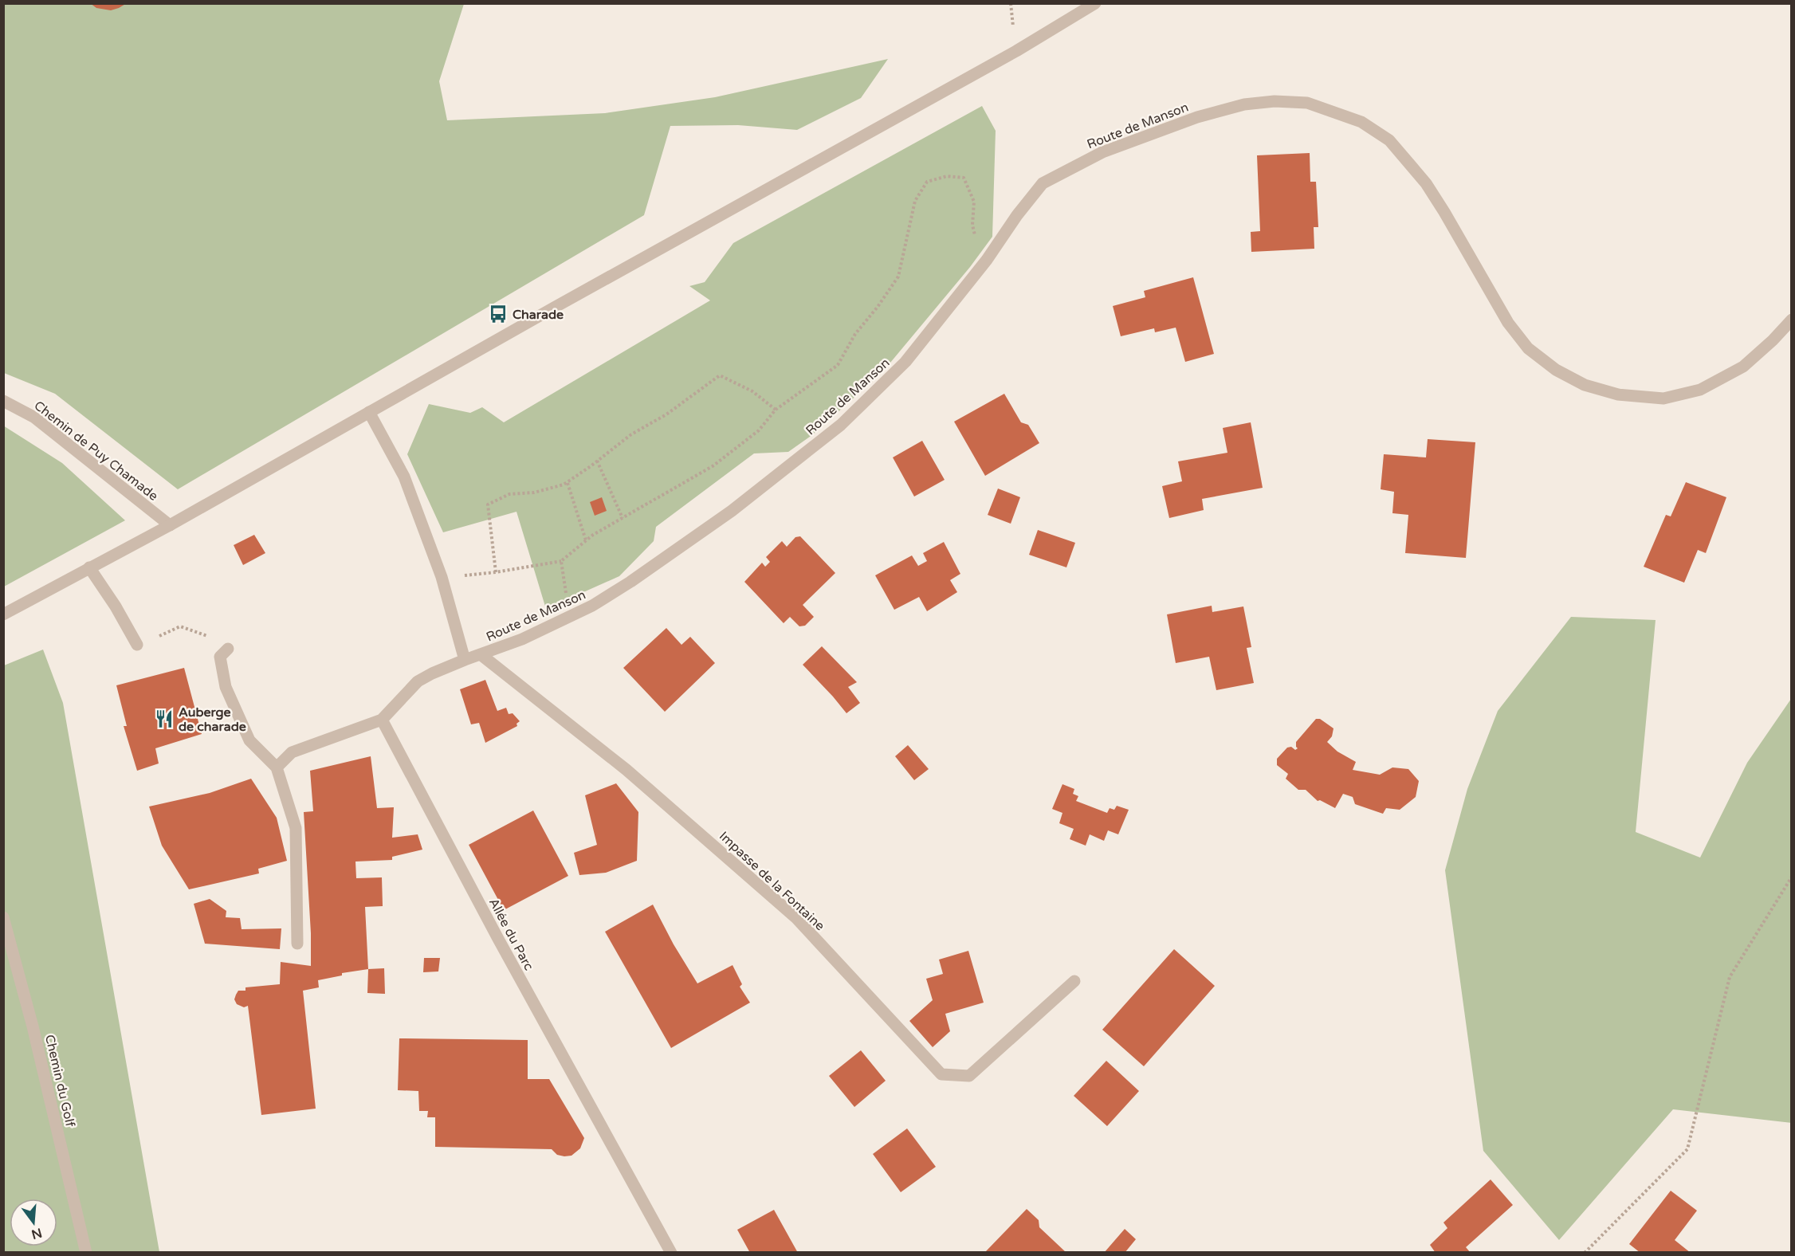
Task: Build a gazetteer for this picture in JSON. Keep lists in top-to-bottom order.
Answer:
{
  "streets": {
    "street": [
      "Route de Manson",
      "Chemin de Puy Chamade",
      "Impasse de la Fontaine",
      "Allée du Parc",
      "Chemin du Golf"
    ]
  },
  "crossings": [
    ["Route de Manson", "Impasse de la Fontaine"]
  ],
  "places": {
    "bus stop": ["Charade"],
    "restaurant": ["Auberge de charade"]
  },
  "north": "bottom"
}
